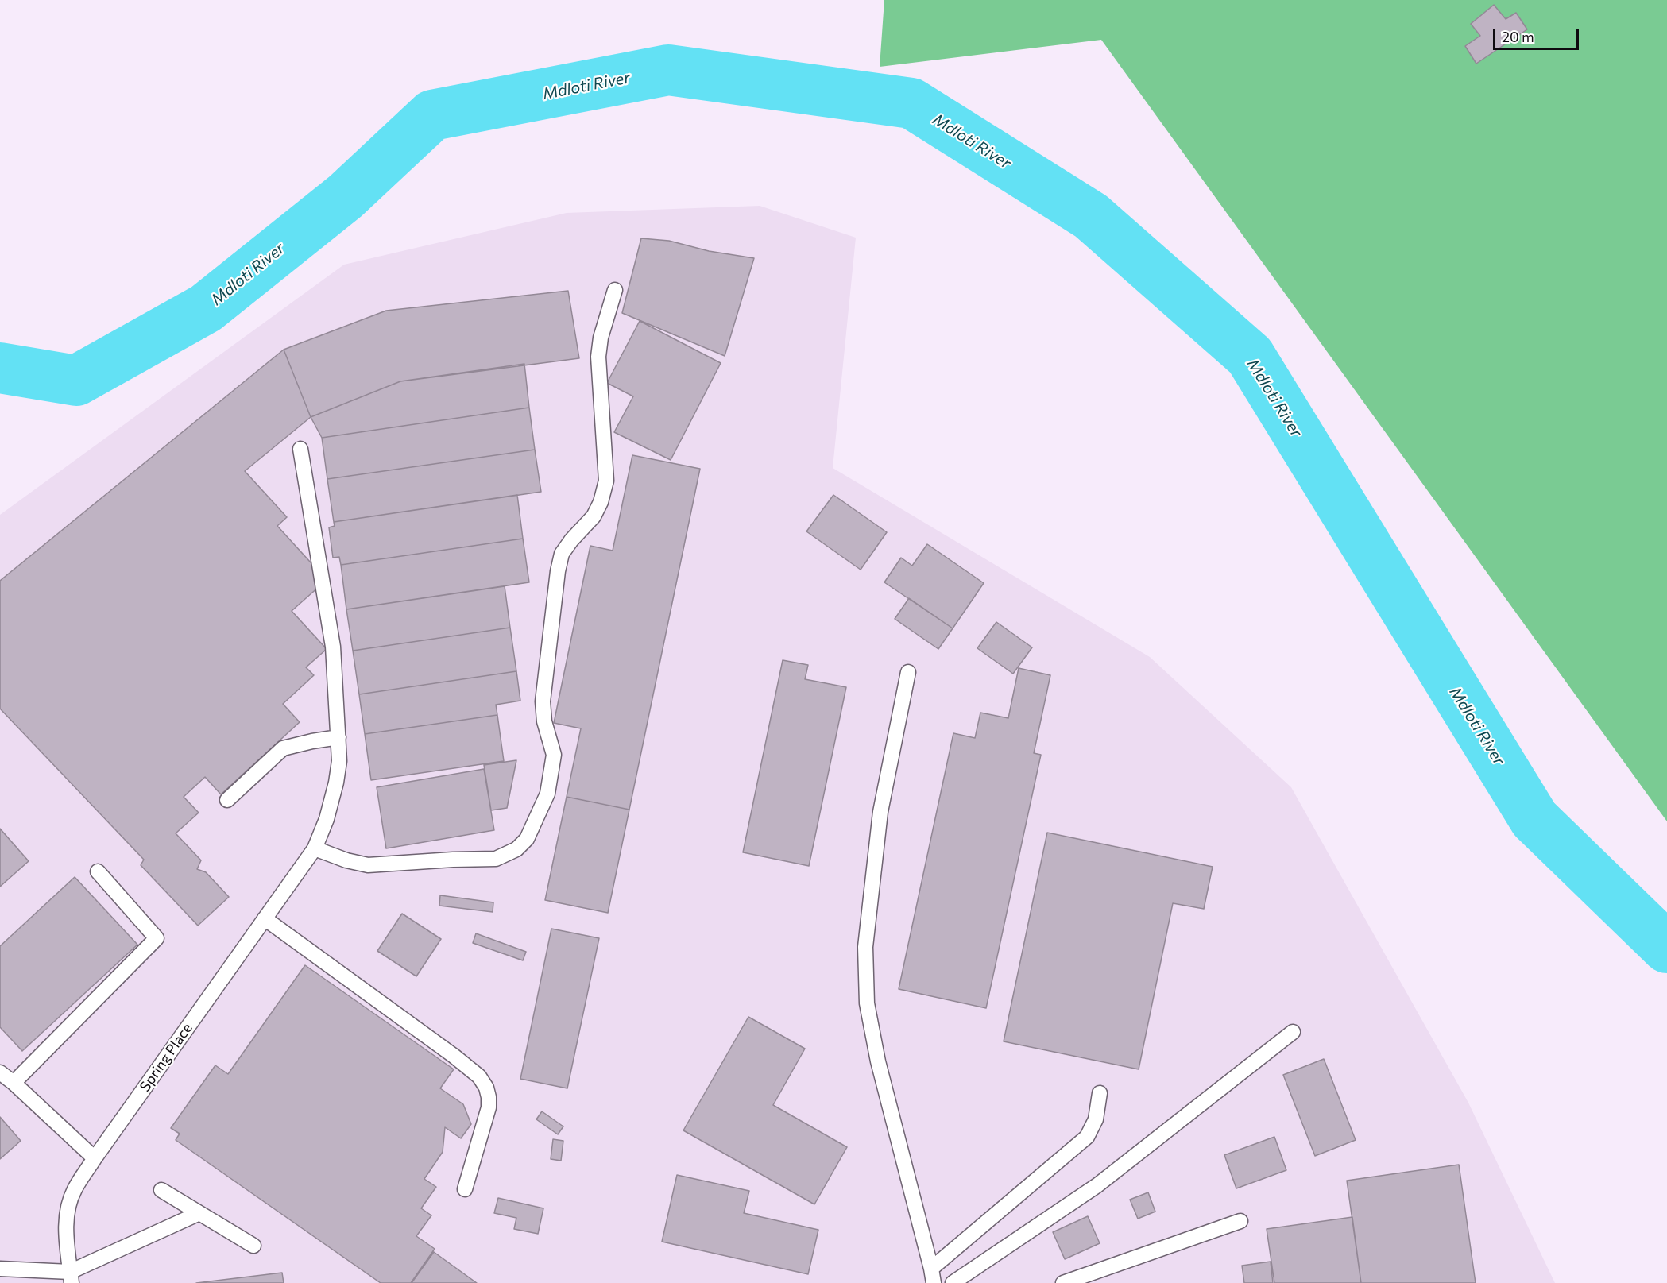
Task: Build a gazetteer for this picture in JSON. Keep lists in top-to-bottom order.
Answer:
{
  "streets": {
    "lane": ["Spring Place"]
  },
  "water": ["Mdloti River"],
  "scale_bar": "20 m"
}
